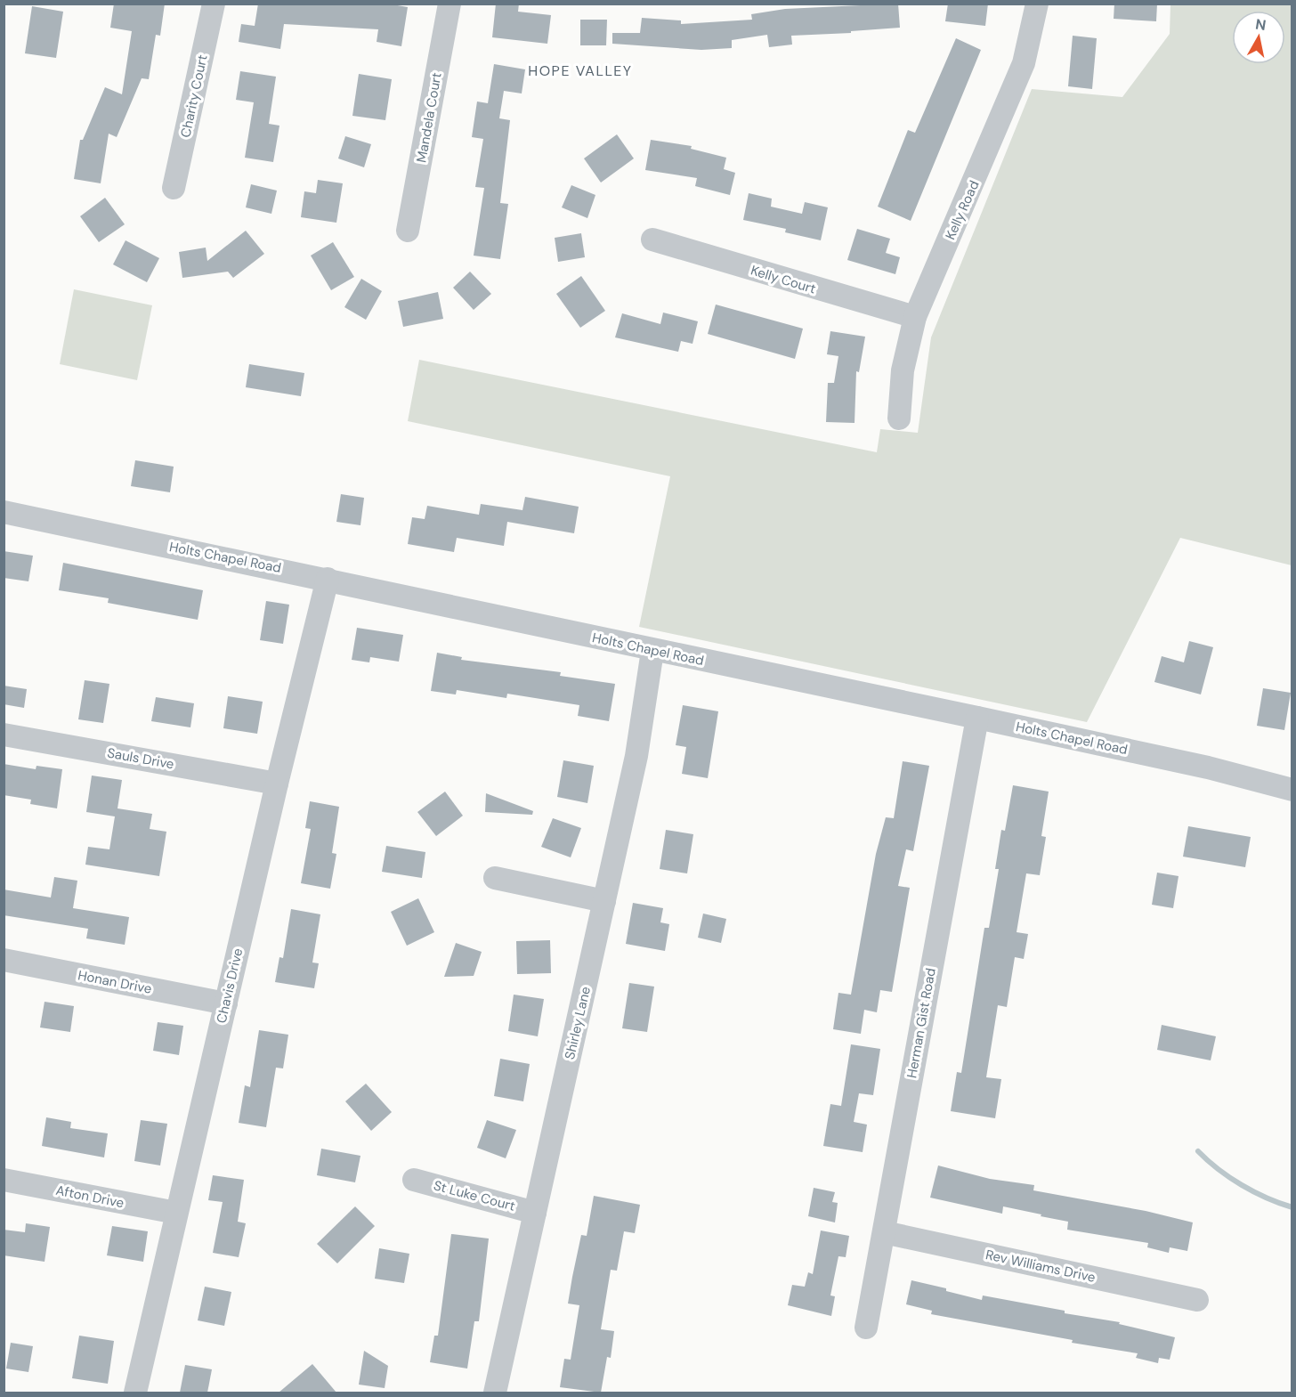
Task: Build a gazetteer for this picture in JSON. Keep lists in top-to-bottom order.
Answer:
{
  "streets": {
    "street": [
      "Charity Court",
      "Mandela Court",
      "Kelly Road",
      "Kelly Court",
      "Holts Chapel Road",
      "Sauls Drive",
      "Honan Drive",
      "Chavis Drive",
      "Shirley Lane",
      "Herman Gist Road",
      "St Luke Court",
      "Afton Drive",
      "Rev Williams Drive"
    ]
  },
  "crossings": [
    ["Kelly Road", "Kelly Court"],
    ["Holts Chapel Road", "Chavis Drive"],
    ["Holts Chapel Road", "Shirley Lane"],
    ["Holts Chapel Road", "Herman Gist Road"],
    ["Sauls Drive", "Chavis Drive"],
    ["Honan Drive", "Chavis Drive"],
    ["Chavis Drive", "Afton Drive"],
    ["Shirley Lane", "St Luke Court"],
    ["Herman Gist Road", "Rev Williams Drive"]
  ],
  "districts": ["HOPE VALLEY"],
  "north": "top"
}
